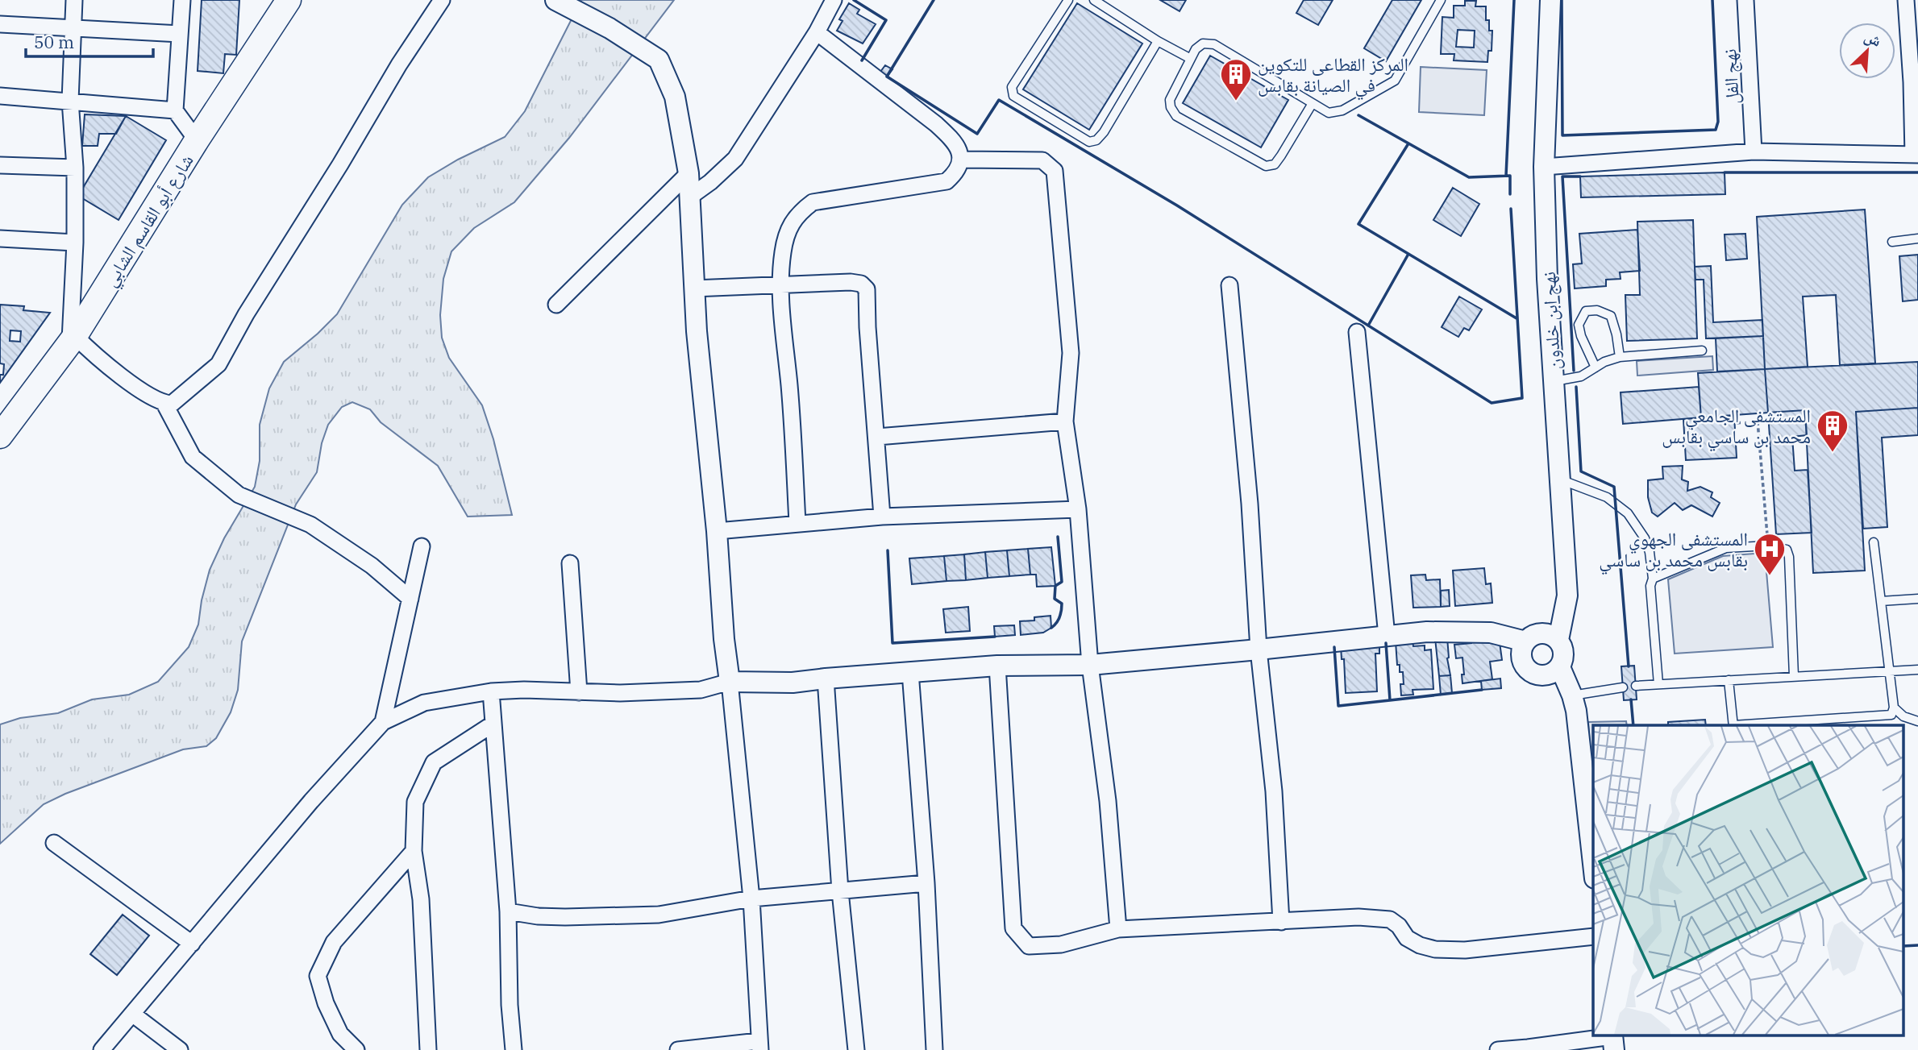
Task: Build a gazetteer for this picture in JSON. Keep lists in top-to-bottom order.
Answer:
{
  "streets": {
    "main road": ["شارع أبو القاسم الشابي"],
    "street": ["نهج الفل", "نهج ابن خلدون"]
  },
  "places": {
    "building": ["المركز القطاعى للتكوين في الصيانة بقابس", "المستشفى الجامعي محمد بن ساسي بقابس"],
    "hospital": ["المستشفى الجهوي بقابس محمد بن ساسي"]
  },
  "scale_bar": "50 m",
  "north": "top right"
}
